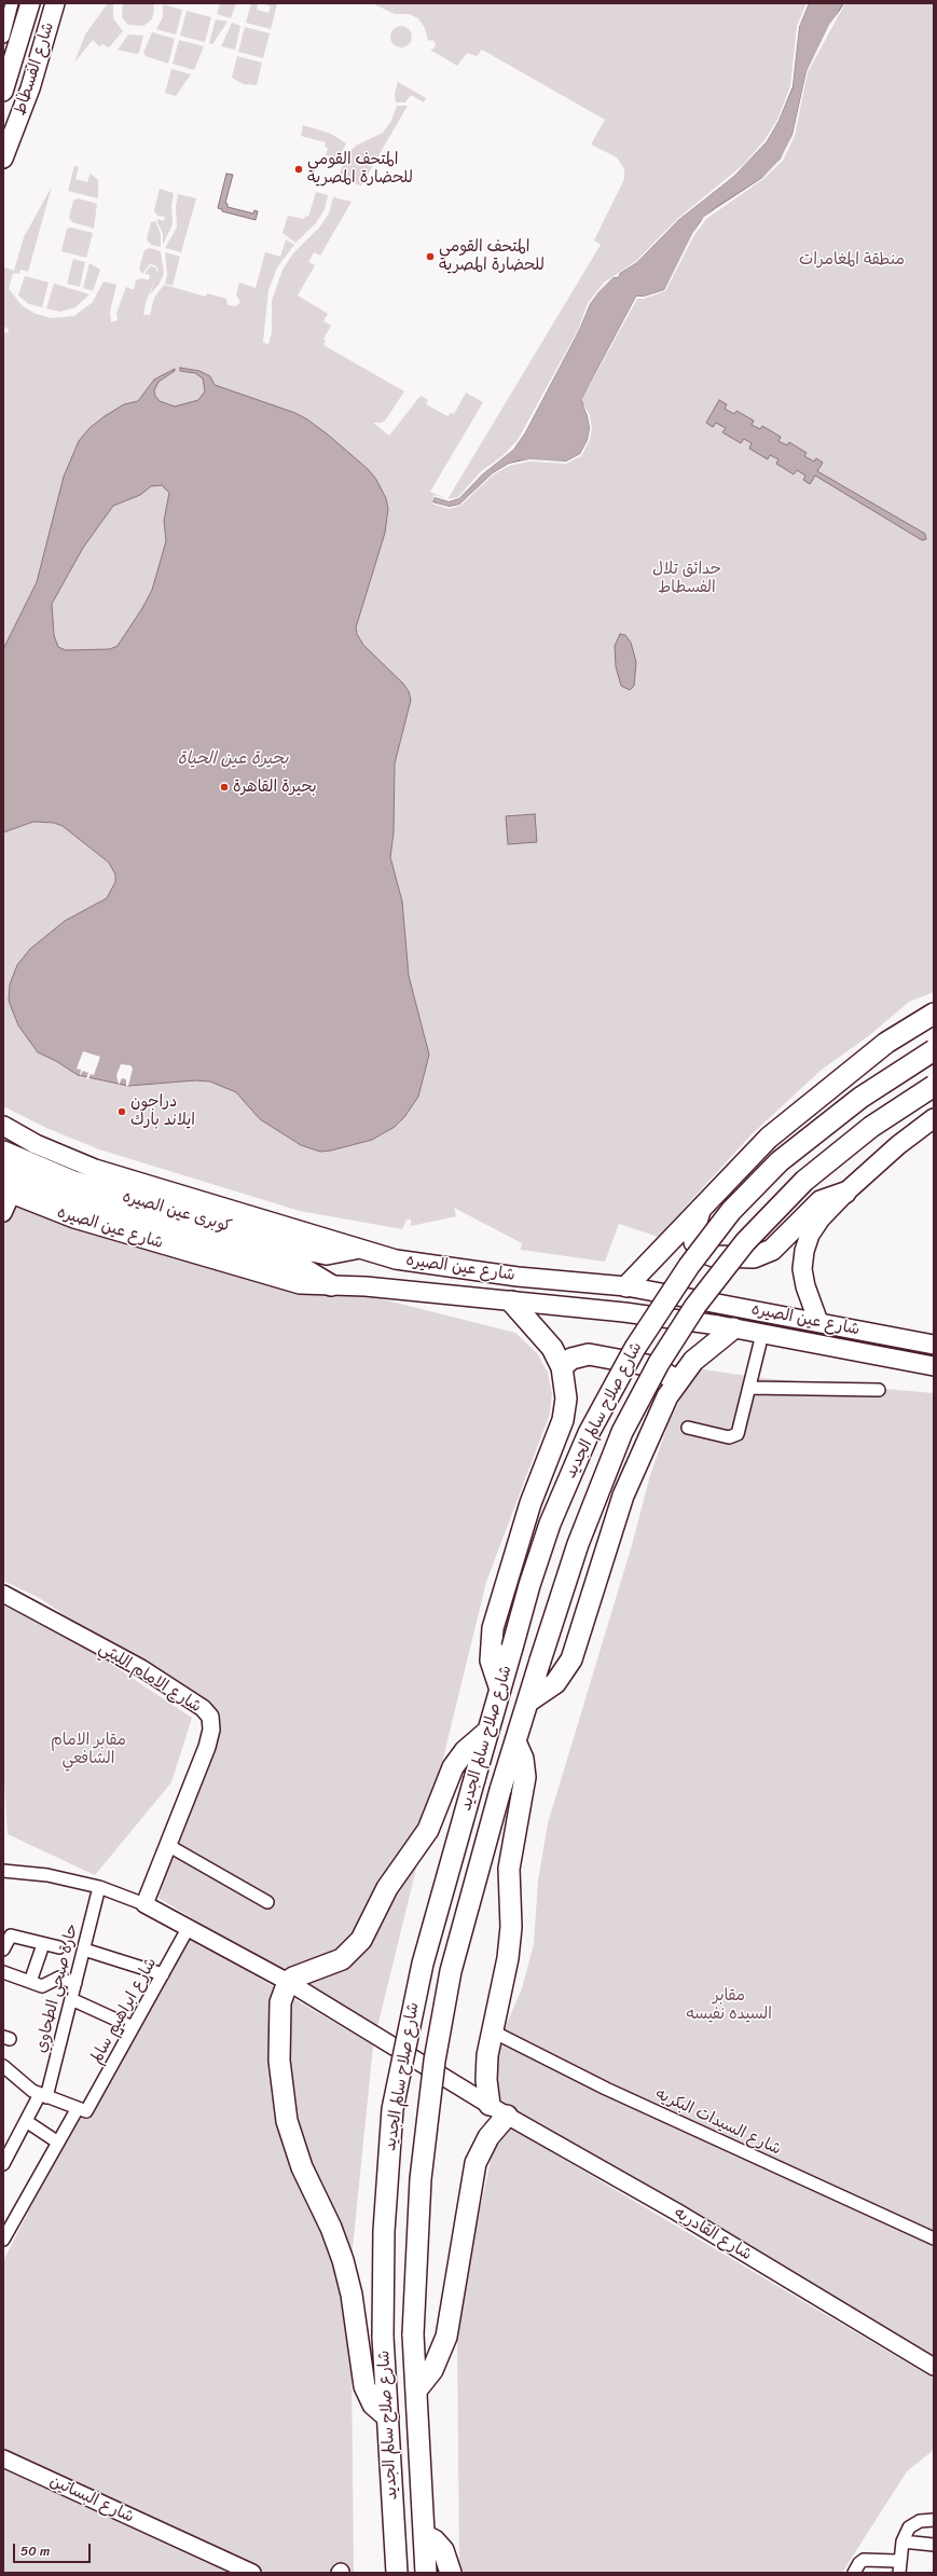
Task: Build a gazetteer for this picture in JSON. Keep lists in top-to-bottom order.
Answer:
{
  "streets": {
    "highway": ["كوبرى عين الصيره", "شارع صلاح سالم الجديد"],
    "main road": ["شارع الفسطاط", "شارع عين الصيره"],
    "street": [
      "شارع الامام الليثي",
      "حارة صبحي الطحاوي",
      "شارع ابراهيم سالم",
      "شارع السيدات البكريه",
      "شارع القادريه",
      "شارع البساتين"
    ]
  },
  "crossings": [
    ["كوبرى عين الصيره", "شارع عين الصيره"],
    ["شارع الامام الليثي", "شارع القادريه"],
    ["شارع ابراهيم سالم", "شارع القادريه"]
  ],
  "water": ["بحيرة عين الحياة"],
  "parks": [
    "منطقة المغامرات",
    "حدائق تلال الفسطاط",
    "مقابر الامام الشافعي",
    "مقابر السيده نفيسه"
  ],
  "places": [
    "المتحف القومي للحضارة المصرية",
    "المتحف القومى للحضارة المصرية",
    "بحيرة القاهرة",
    "دراجون ايلاند بارك"
  ],
  "scale_bar": "50 m"
}
